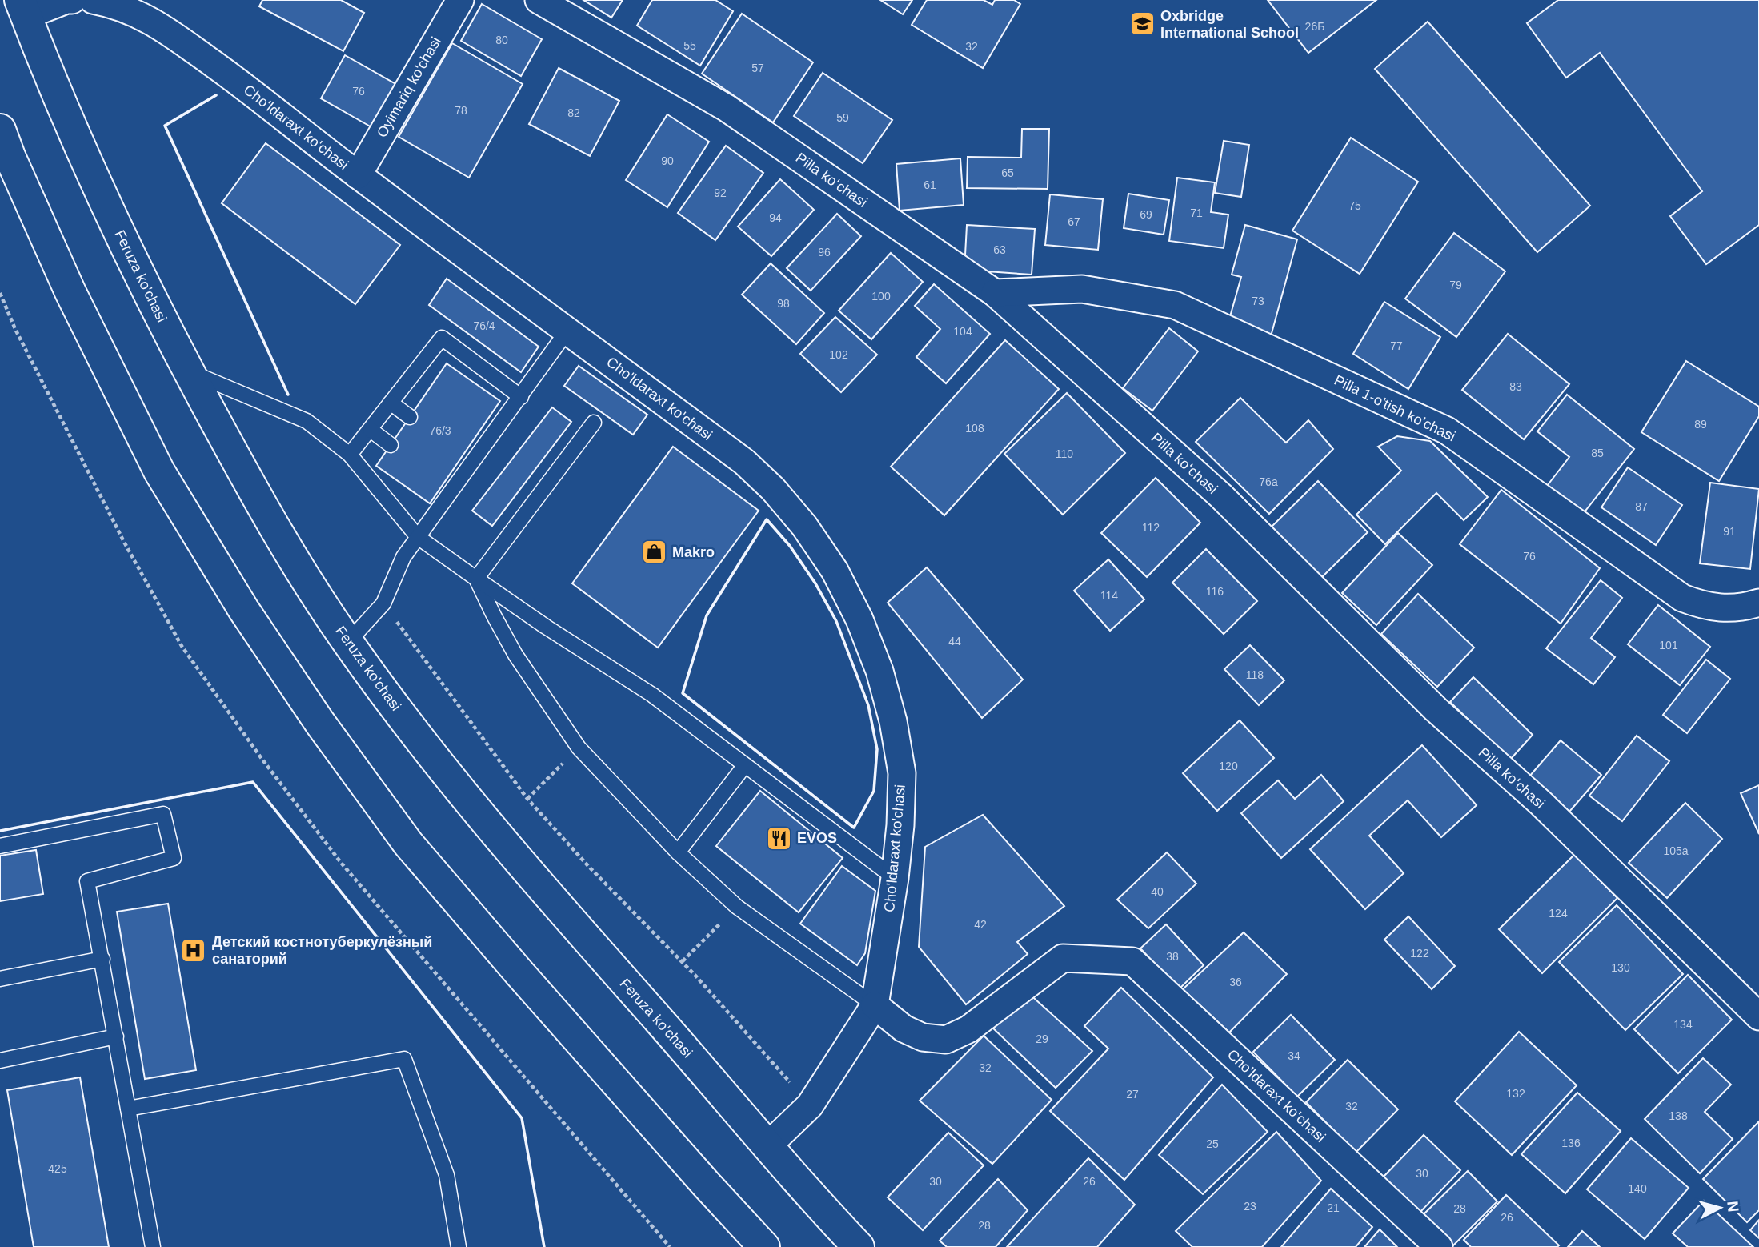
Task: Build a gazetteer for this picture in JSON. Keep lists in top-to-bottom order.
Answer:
{
  "streets": {
    "main road": ["Feruza ko'chasi"],
    "street": [
      "Oyimariq ko'chasi",
      "Cho'ldaraxt ko'chasi",
      "Pilla ko‘chasi",
      "Pilla 1-o'tish ko'chasi"
    ]
  },
  "crossings": [
    ["Oyimariq ko'chasi", "Cho'ldaraxt ko'chasi"],
    ["Cho'ldaraxt ko'chasi", "Feruza ko'chasi"],
    ["Pilla ko‘chasi", "Pilla 1-o'tish ko'chasi"]
  ],
  "places": {
    "school or university": ["Oxbridge International School"],
    "shop": ["Makro"],
    "restaurant": ["EVOS"],
    "hospital": ["Детский костнотуберкулёзный санаторий"]
  },
  "house_numbers": [
    "26Б",
    "80",
    "55",
    "32",
    "57",
    "76",
    "78",
    "82",
    "59",
    "90",
    "65",
    "61",
    "92",
    "75",
    "71",
    "69",
    "94",
    "67",
    "63",
    "96",
    "79",
    "100",
    "73",
    "98",
    "76/4",
    "104",
    "77",
    "102",
    "83",
    "89",
    "108",
    "76/3",
    "85",
    "110",
    "76a",
    "87",
    "112",
    "91",
    "76",
    "116",
    "114",
    "44",
    "101",
    "118",
    "120",
    "105a",
    "40",
    "124",
    "42",
    "122",
    "38",
    "130",
    "36",
    "134",
    "29",
    "34",
    "32",
    "132",
    "27",
    "32",
    "138",
    "136",
    "25",
    "425",
    "30",
    "30",
    "26",
    "140",
    "23",
    "21",
    "28",
    "26",
    "28"
  ],
  "north": "right"
}
